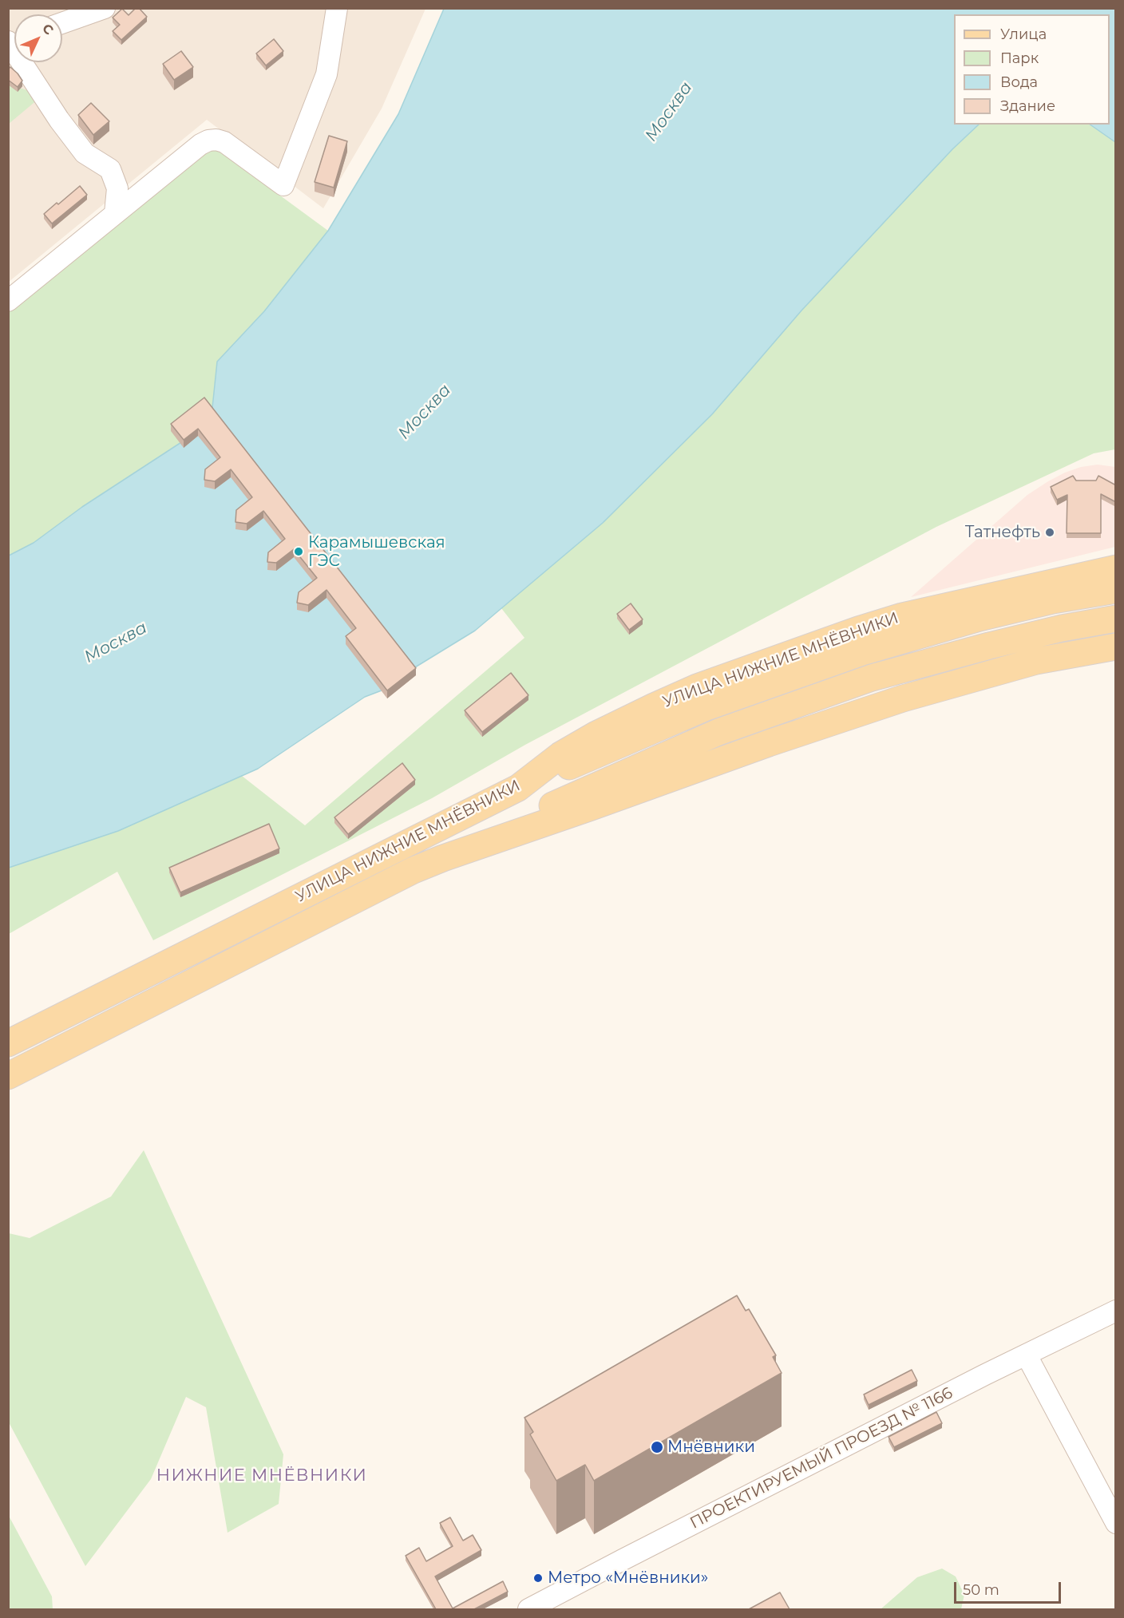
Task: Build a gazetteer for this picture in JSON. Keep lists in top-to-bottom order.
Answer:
{
  "streets": {
    "main road": ["УЛИЦА НИЖНИЕ МНЁВНИКИ"],
    "street": ["ПРОЕКТИРУЕМЫЙ ПРОЕЗД № 1166"]
  },
  "districts": ["НИЖНИЕ МНЁВНИКИ"],
  "water": ["Москва"],
  "places": [
    "Татнефть",
    "Карамышевская ГЭС",
    "Мнёвники",
    "Метро «Мнёвники»"
  ],
  "legend": [
    "Улица",
    "Парк",
    "Вода",
    "Здание"
  ],
  "scale_bar": "50 m",
  "north": "top right"
}
